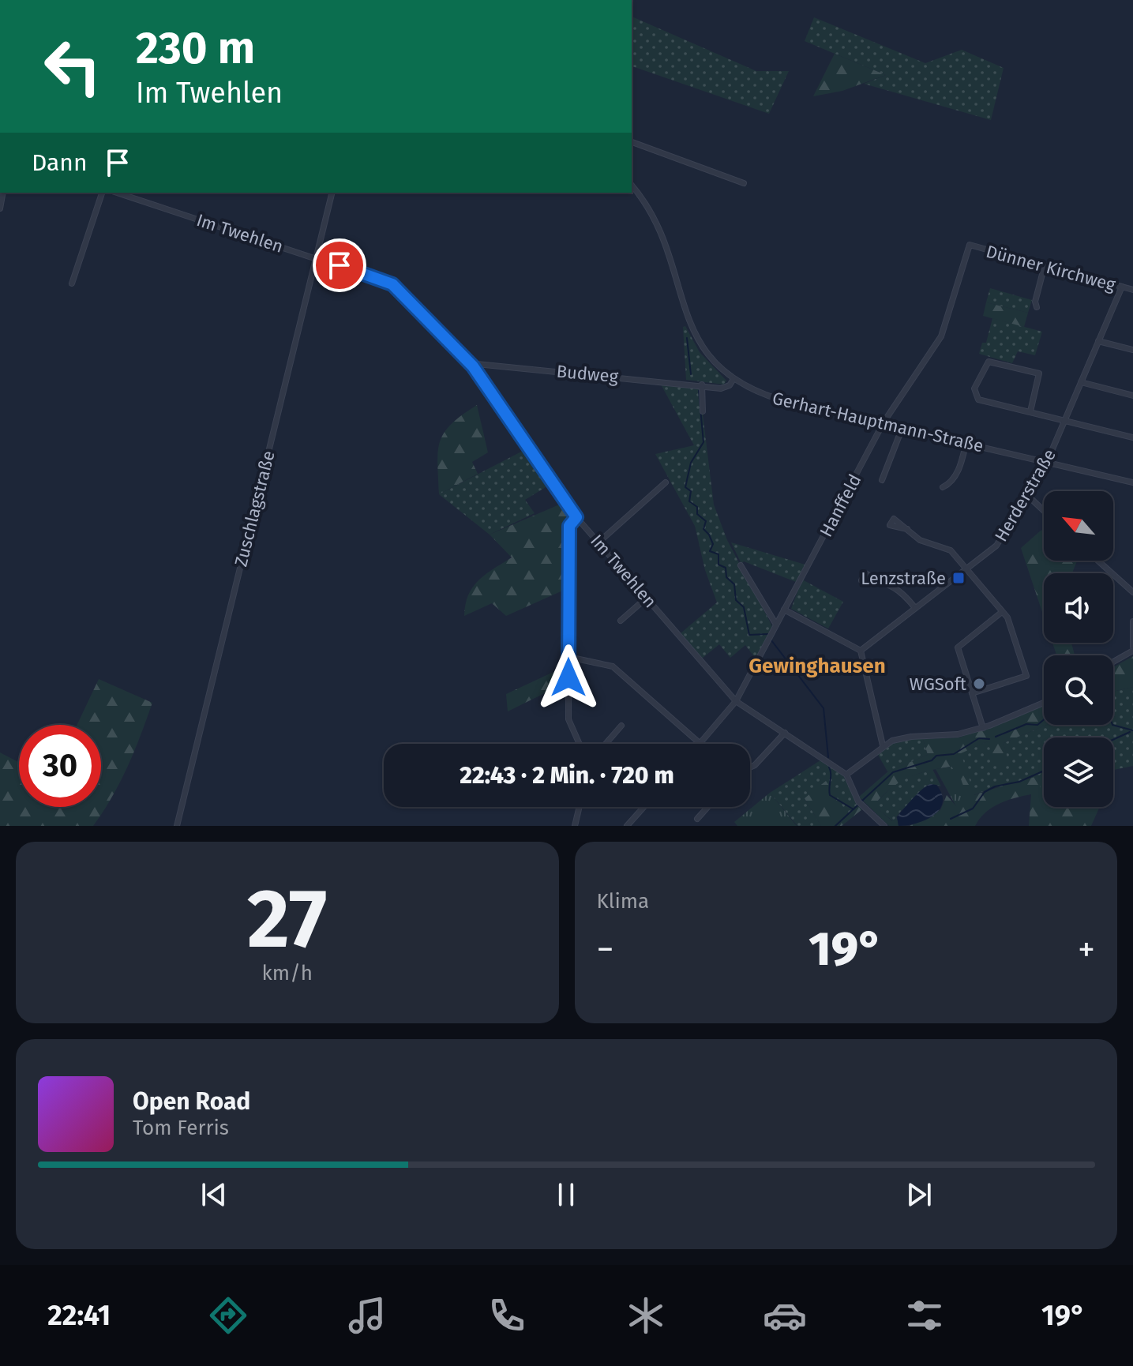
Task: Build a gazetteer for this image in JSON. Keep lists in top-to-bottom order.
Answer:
{
  "streets": {
    "street": [
      "Im Twehlen",
      "Dünner Kirchweg",
      "Budweg",
      "Gerhart-Hauptmann-Straße",
      "Herderstraße",
      "Hanffeld",
      "Zuschlagstraße"
    ]
  },
  "crossings": [
    ["Im Twehlen", "Budweg"],
    ["Im Twehlen", "Hanffeld"],
    ["Im Twehlen", "Zuschlagstraße"],
    ["Dünner Kirchweg", "Herderstraße"],
    ["Dünner Kirchweg", "Hanffeld"],
    ["Budweg", "Gerhart-Hauptmann-Straße"],
    ["Gerhart-Hauptmann-Straße", "Herderstraße"],
    ["Gerhart-Hauptmann-Straße", "Hanffeld"]
  ],
  "districts": ["Gewinghausen"],
  "places": {
    "transit": ["Lenzstraße"],
    "other": ["WGSoft"]
  },
  "north": "top left",
  "page": {
    "turn": ["230 m", "Im Twehlen"],
    "then": "Dann",
    "limit": "30",
    "trip": "22:43 · 2 Min. · 720 m",
    "tile": [
      ["27", "km/h"],
      "Klima"
    ],
    "heat": ["−", "19°", "+"],
    "song": ["Open Road", "Tom Ferris"],
    "tabs": ["22:41", "19°"]
  }
}
